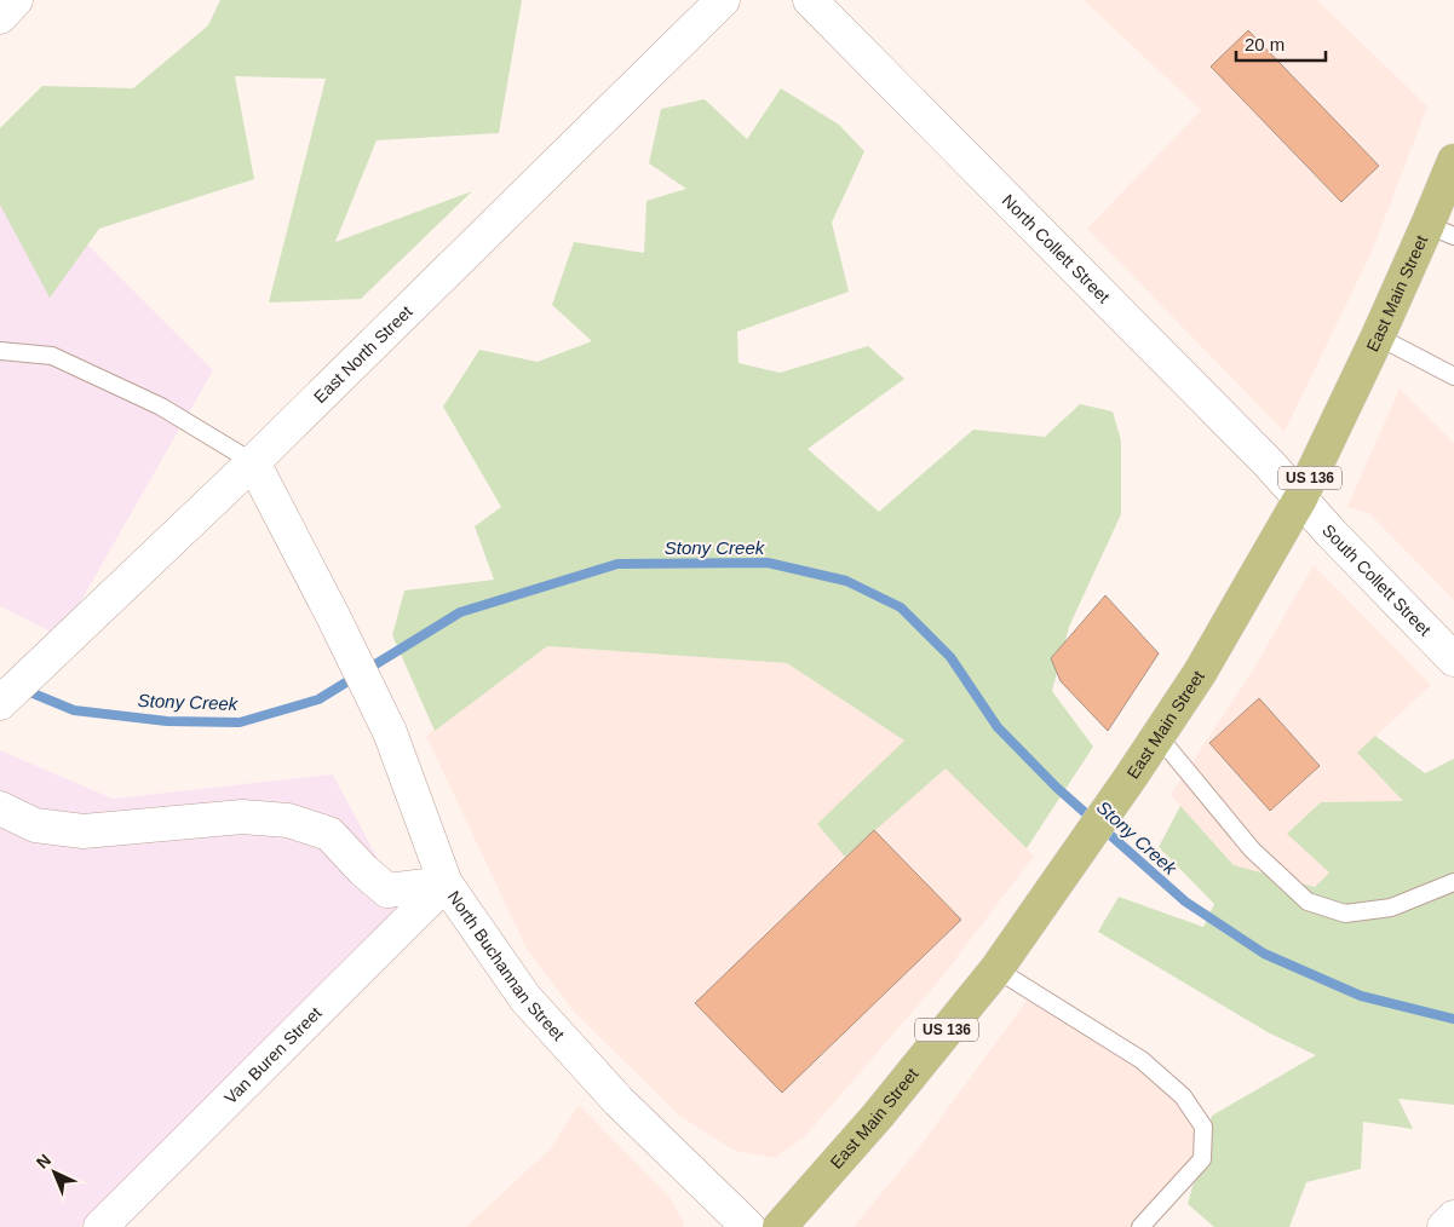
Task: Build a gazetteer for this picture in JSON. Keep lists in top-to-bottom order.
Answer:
{
  "streets": {
    "main road": ["East Main Street", "US 136"],
    "street": [
      "North Collett Street",
      "East North Street",
      "South Collett Street",
      "North Buchannan Street",
      "Van Buren Street"
    ]
  },
  "crossings": [
    ["North Collett Street", "East Main Street"],
    ["North Collett Street", "South Collett Street"],
    ["East Main Street", "South Collett Street"],
    ["North Buchannan Street", "Van Buren Street"]
  ],
  "water": ["Stony Creek"],
  "scale_bar": "20 m",
  "north": "top left"
}
